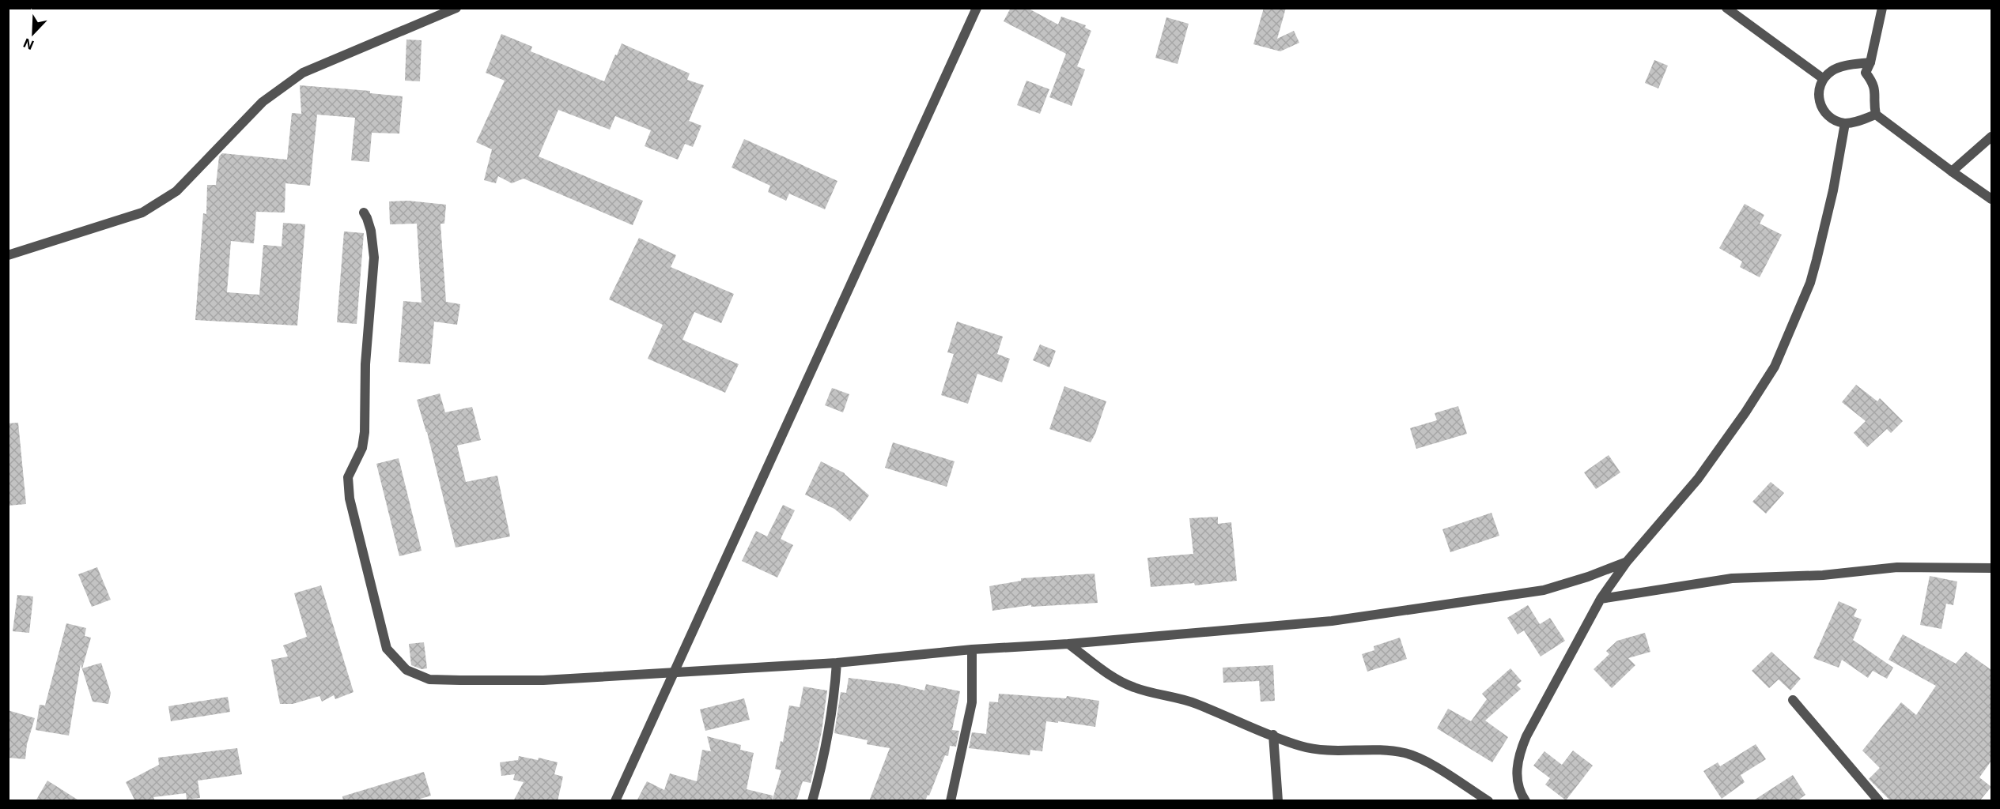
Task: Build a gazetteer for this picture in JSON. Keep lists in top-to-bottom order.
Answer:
{
  "north": "bottom left"
}
